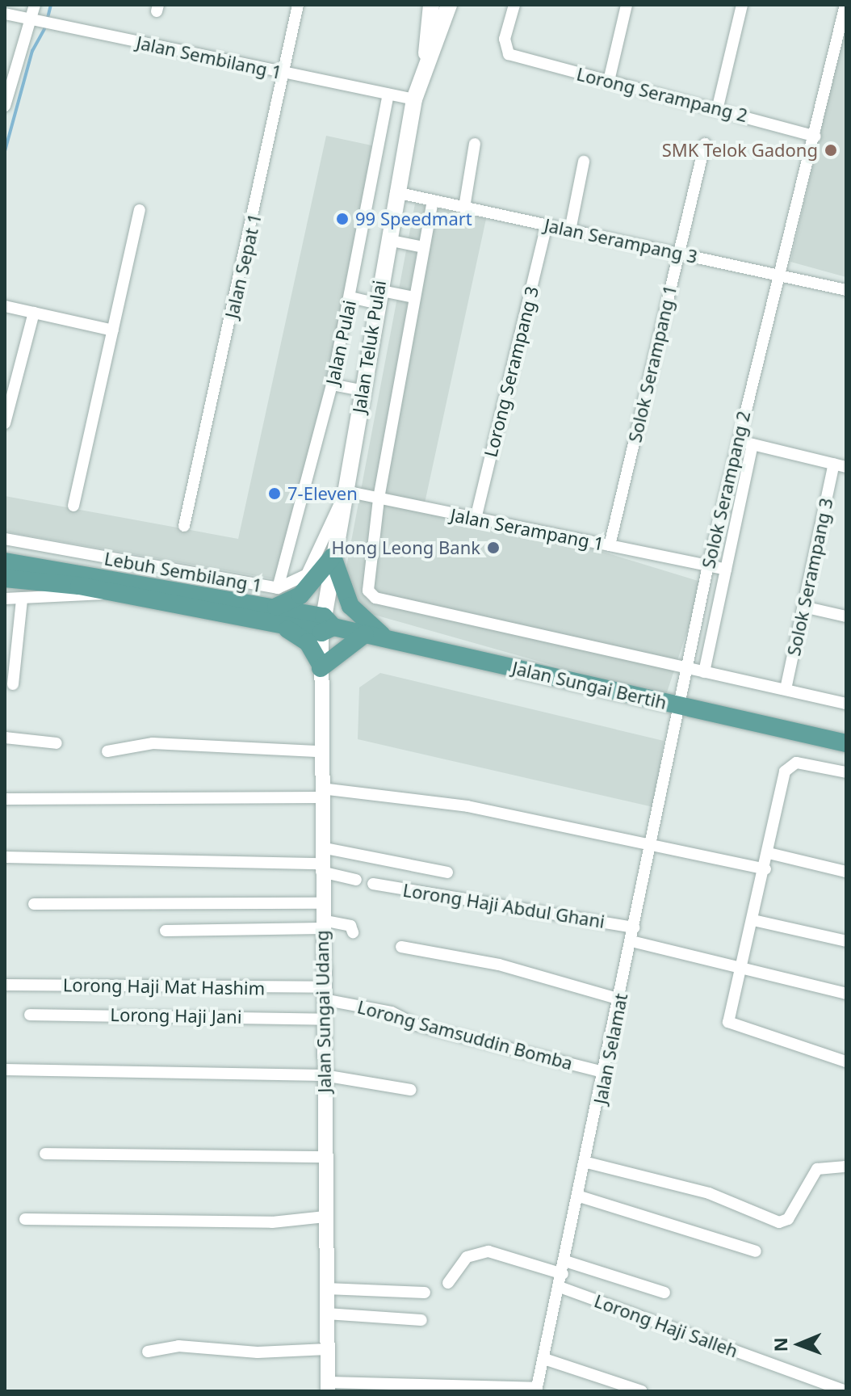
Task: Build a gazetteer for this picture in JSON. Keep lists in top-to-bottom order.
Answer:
{
  "streets": {
    "main road": ["Jalan Teluk Pulai", "Jalan Sungai Bertih"],
    "street": [
      "Jalan Sembilang 1",
      "Lorong Serampang 2",
      "Jalan Serampang 3",
      "Jalan Sepat 1",
      "Jalan Pulai",
      "Solok Serampang 1",
      "Lorong Serampang 3",
      "Solok Serampang 2",
      "Jalan Serampang 1",
      "Lebuh Sembilang 1",
      "Solok Serampang 3",
      "Lorong Haji Abdul Ghani",
      "Lorong Haji Mat Hashim",
      "Jalan Sungai Udang",
      "Lorong Haji Jani",
      "Lorong Samsuddin Bomba",
      "Jalan Selamat",
      "Lorong Haji Salleh"
    ]
  },
  "crossings": [
    ["Jalan Sembilang 1", "Jalan Sepat 1"],
    ["Jalan Sembilang 1", "Jalan Pulai"],
    ["Jalan Sembilang 1", "Jalan Teluk Pulai"],
    ["Lorong Serampang 2", "Solok Serampang 2"],
    ["Jalan Serampang 3", "Jalan Teluk Pulai"],
    ["Jalan Serampang 3", "Solok Serampang 1"],
    ["Jalan Serampang 3", "Lorong Serampang 3"],
    ["Jalan Serampang 3", "Solok Serampang 2"],
    ["Jalan Pulai", "Lebuh Sembilang 1"],
    ["Jalan Teluk Pulai", "Solok Serampang 2"],
    ["Jalan Teluk Pulai", "Jalan Serampang 1"],
    ["Jalan Teluk Pulai", "Lebuh Sembilang 1"],
    ["Jalan Teluk Pulai", "Jalan Sungai Bertih"],
    ["Jalan Teluk Pulai", "Jalan Sungai Udang"],
    ["Solok Serampang 1", "Jalan Serampang 1"],
    ["Lorong Serampang 3", "Jalan Serampang 1"],
    ["Solok Serampang 2", "Jalan Serampang 1"],
    ["Solok Serampang 2", "Jalan Sungai Bertih"],
    ["Solok Serampang 2", "Jalan Selamat"],
    ["Jalan Serampang 1", "Lebuh Sembilang 1"],
    ["Jalan Sungai Bertih", "Jalan Sungai Udang"],
    ["Jalan Sungai Bertih", "Jalan Selamat"],
    ["Lorong Haji Abdul Ghani", "Jalan Selamat"],
    ["Lorong Haji Mat Hashim", "Jalan Sungai Udang"],
    ["Lorong Haji Mat Hashim", "Lorong Samsuddin Bomba"],
    ["Jalan Sungai Udang", "Lorong Haji Jani"],
    ["Jalan Sungai Udang", "Lorong Samsuddin Bomba"],
    ["Lorong Samsuddin Bomba", "Jalan Selamat"],
    ["Jalan Selamat", "Lorong Haji Salleh"]
  ],
  "places": [
    "SMK Telok Gadong",
    "99 Speedmart",
    "7-Eleven",
    "Hong Leong Bank"
  ],
  "north": "left"
}
